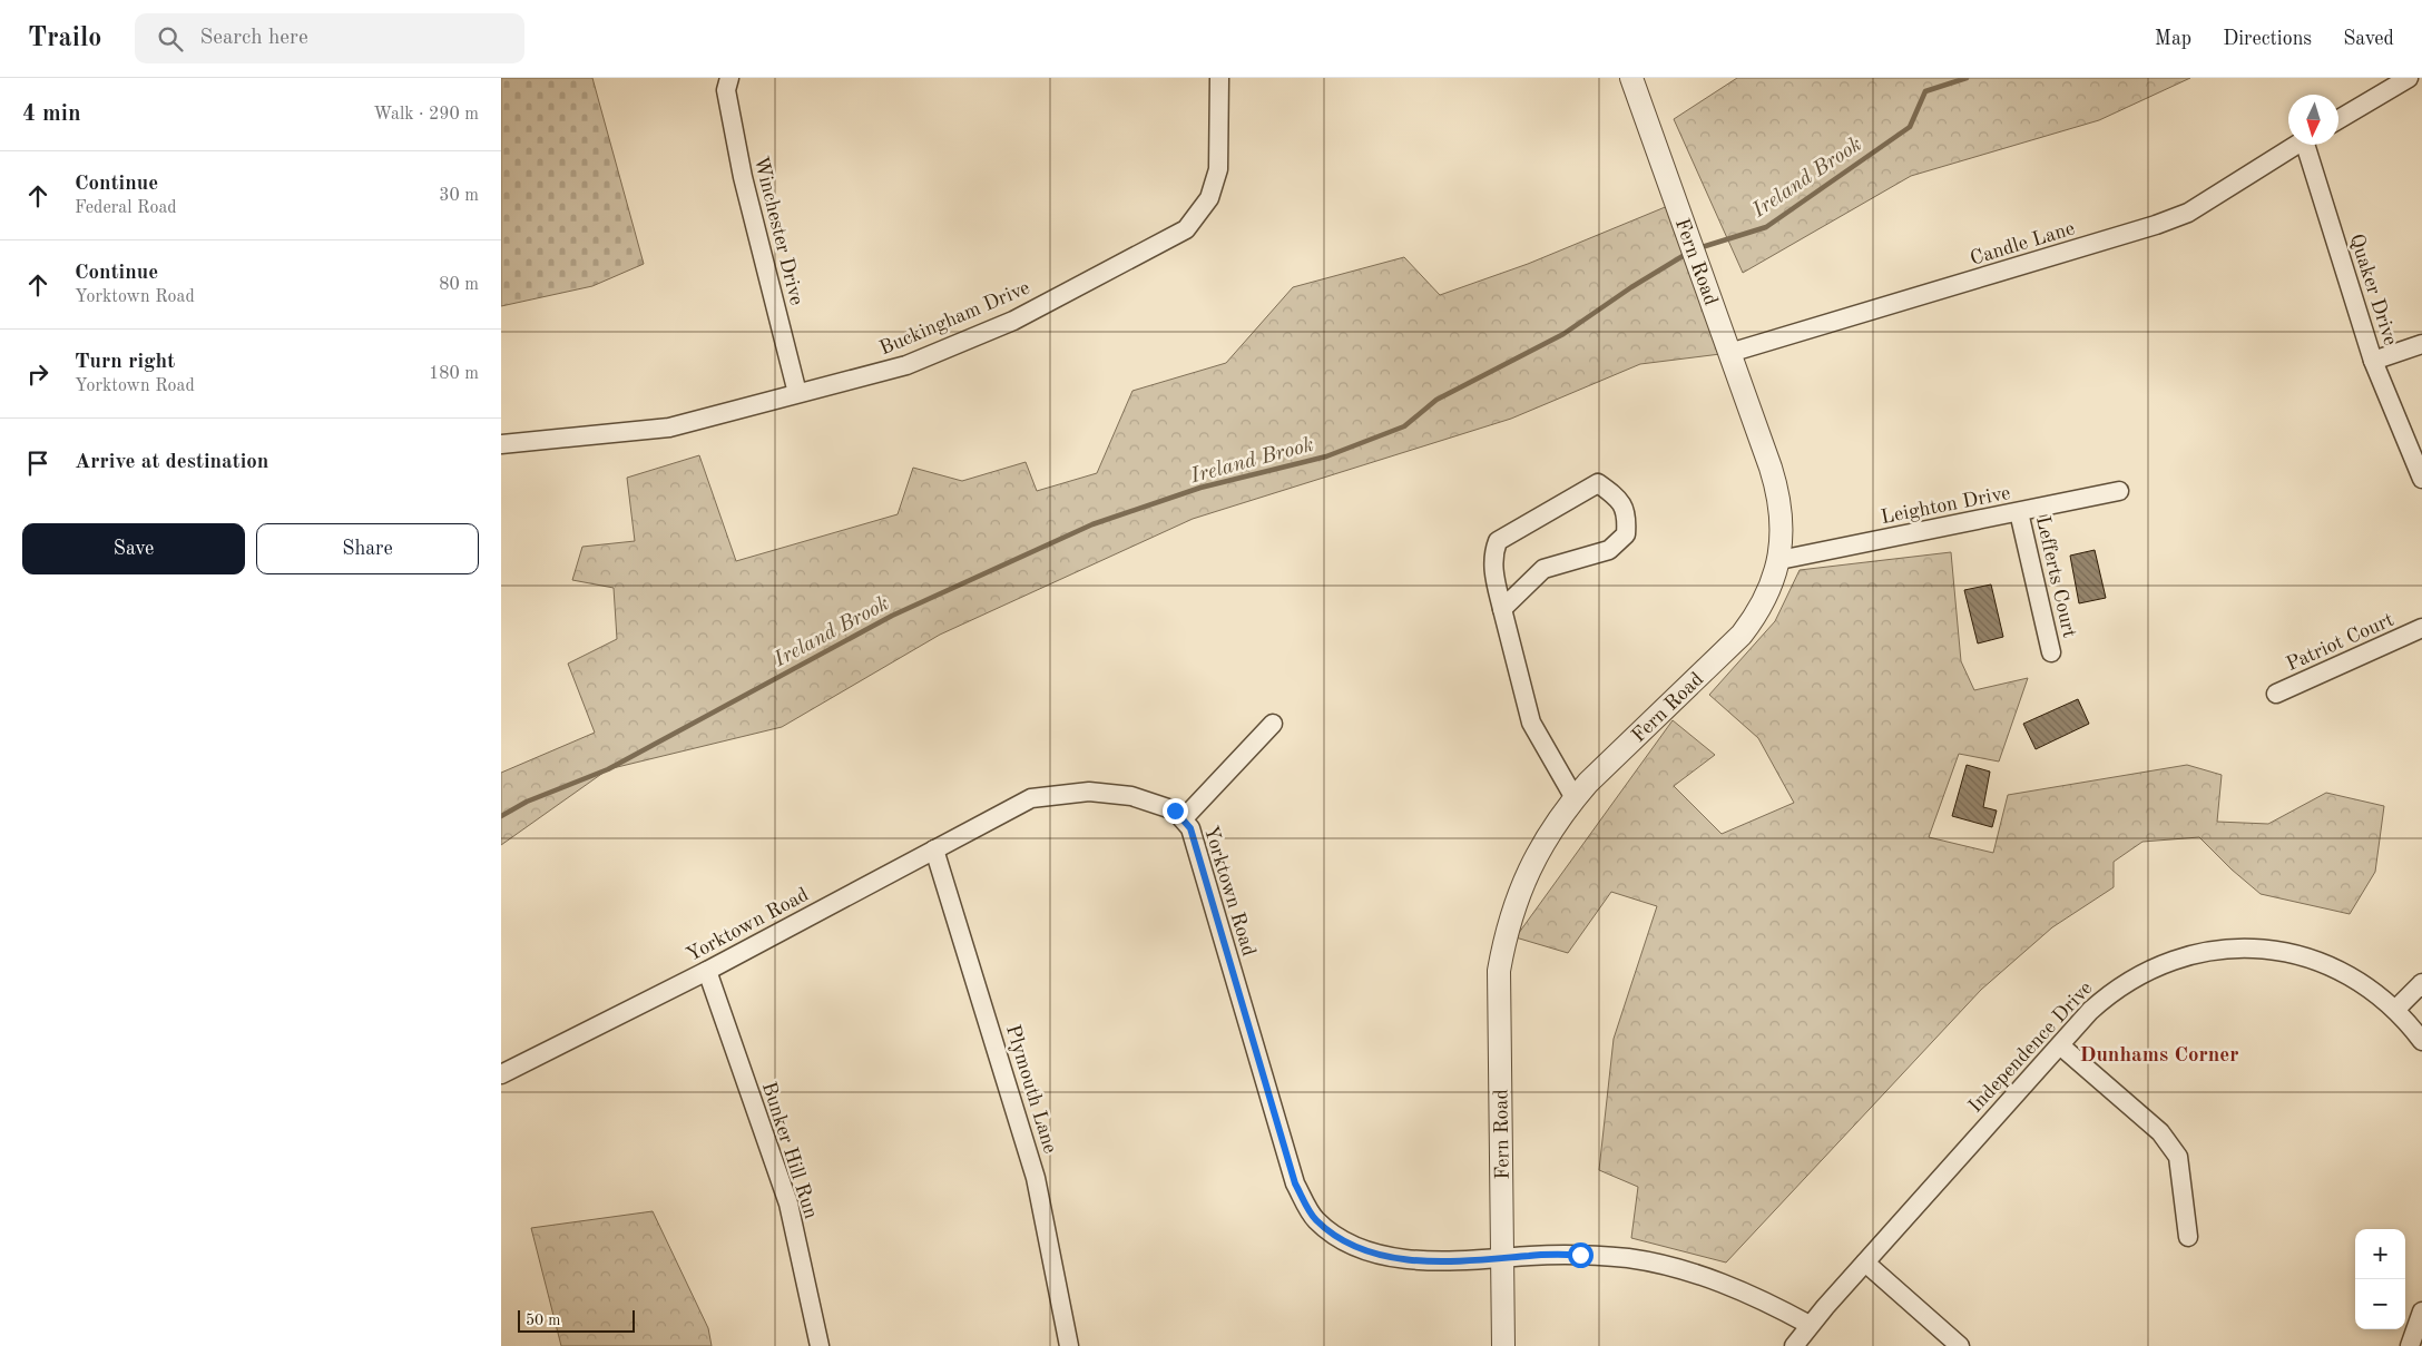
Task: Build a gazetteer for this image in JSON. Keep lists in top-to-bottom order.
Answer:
{
  "streets": {
    "street": [
      "Winchester Drive",
      "Candle Lane",
      "Fern Road",
      "Quaker Drive",
      "Buckingham Drive",
      "Leighton Drive",
      "Lefferts Court",
      "Patriot Court",
      "Yorktown Road",
      "Independence Drive",
      "Plymouth Lane",
      "Bunker Hill Run"
    ]
  },
  "crossings": [
    ["Winchester Drive", "Buckingham Drive"],
    ["Candle Lane", "Fern Road"],
    ["Fern Road", "Leighton Drive"],
    ["Fern Road", "Yorktown Road"],
    ["Leighton Drive", "Lefferts Court"],
    ["Yorktown Road", "Independence Drive"],
    ["Yorktown Road", "Plymouth Lane"],
    ["Yorktown Road", "Bunker Hill Run"]
  ],
  "districts": ["Dunhams Corner"],
  "water": ["Ireland Brook"],
  "scale_bar": "50 m",
  "north": "bottom",
  "page": {
    "header": "Trailo",
    "search": "Search here",
    "nav": ["Map", "Directions", "Saved"],
    "heading": ["4 min", "Walk · 290 m"],
    "list": [
      ["Continue", "Federal Road", "30 m"],
      ["Continue", "Yorktown Road", "80 m"],
      ["Turn right", "Yorktown Road", "180 m"],
      "Arrive at destination"
    ],
    "buttons": ["Save", "Share"],
    "map_buttons": ["+", "−"],
    "scale": "50 m"
  }
}
